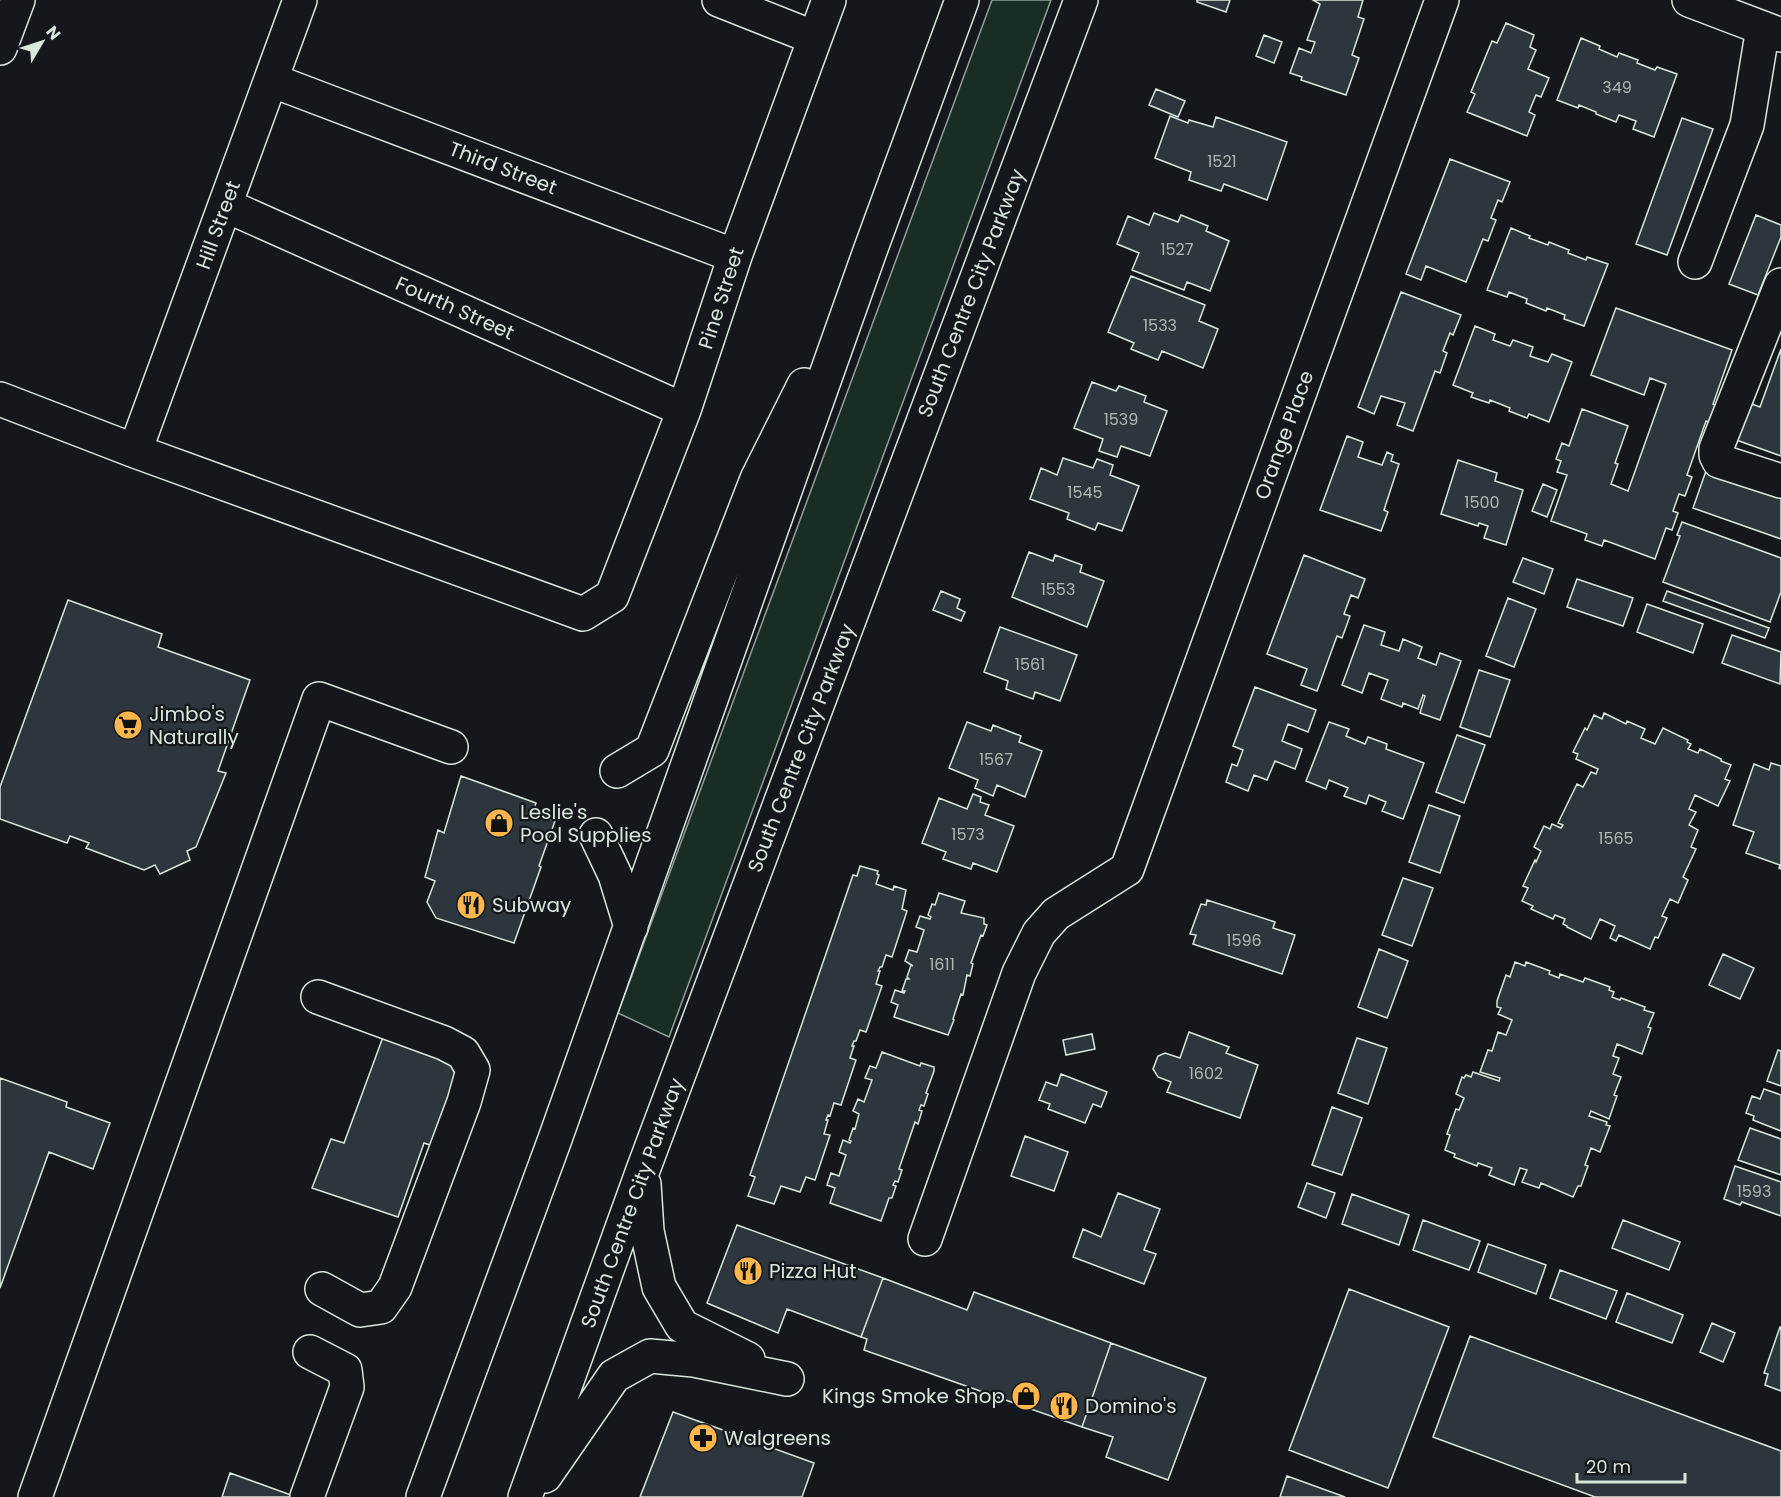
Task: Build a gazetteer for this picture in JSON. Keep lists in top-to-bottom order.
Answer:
{
  "streets": {
    "main road": [
      "Third Street",
      "Hill Street",
      "South Centre City Parkway",
      "Pine Street",
      "Fourth Street",
      "Orange Place"
    ]
  },
  "crossings": [
    ["Third Street", "Hill Street"],
    ["Third Street", "Pine Street"],
    ["Hill Street", "Pine Street"],
    ["Hill Street", "Fourth Street"],
    ["Pine Street", "Fourth Street"]
  ],
  "places": {
    "supermarket": ["Jimbo's Naturally"],
    "shop": ["Leslie's Pool Supplies", "Kings Smoke Shop"],
    "restaurant": ["Subway", "Pizza Hut", "Domino's"],
    "pharmacy": ["Walgreens"]
  },
  "house_numbers": [
    "349",
    "1521",
    "1527",
    "1533",
    "1539",
    "1545",
    "1500",
    "1553",
    "1561",
    "1567",
    "1573",
    "1565",
    "1596",
    "1611",
    "1602",
    "1593"
  ],
  "scale_bar": "20 m",
  "north": "top right"
}
